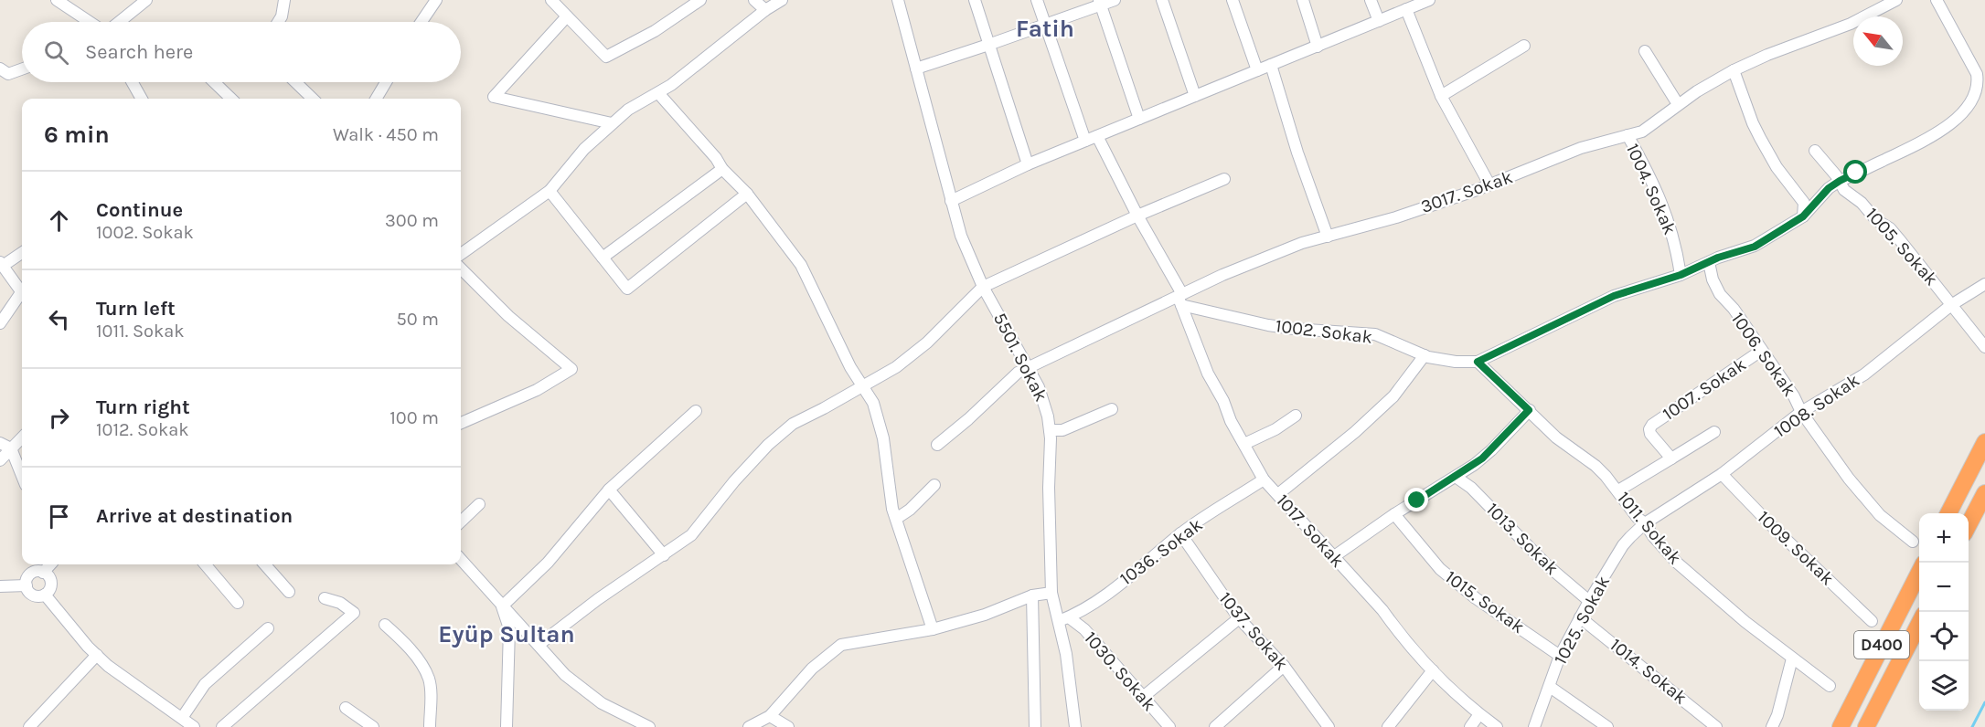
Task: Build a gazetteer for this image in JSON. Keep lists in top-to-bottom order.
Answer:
{
  "streets": {
    "highway": ["D400"],
    "street": [
      "1004. Sokak",
      "3017. Sokak",
      "1005. Sokak",
      "1002. Sokak",
      "1006. Sokak",
      "5501. Sokak",
      "1007. Sokak",
      "1008. Sokak",
      "1011. Sokak",
      "1017. Sokak",
      "1013. Sokak",
      "1009. Sokak",
      "1036. Sokak",
      "1015. Sokak",
      "1025. Sokak",
      "1037. Sokak",
      "1030. Sokak",
      "1014. Sokak"
    ]
  },
  "crossings": [
    ["1004. Sokak", "3017. Sokak"],
    ["1004. Sokak", "1002. Sokak"],
    ["3017. Sokak", "1002. Sokak"],
    ["3017. Sokak", "5501. Sokak"],
    ["3017. Sokak", "1017. Sokak"],
    ["1005. Sokak", "1002. Sokak"],
    ["1005. Sokak", "1008. Sokak"],
    ["1002. Sokak", "1006. Sokak"],
    ["1002. Sokak", "1011. Sokak"],
    ["1002. Sokak", "1017. Sokak"],
    ["1006. Sokak", "1007. Sokak"],
    ["1006. Sokak", "1008. Sokak"],
    ["5501. Sokak", "1036. Sokak"],
    ["5501. Sokak", "1030. Sokak"],
    ["1008. Sokak", "1011. Sokak"],
    ["1008. Sokak", "1009. Sokak"],
    ["1008. Sokak", "1025. Sokak"],
    ["1011. Sokak", "1025. Sokak"],
    ["1017. Sokak", "1036. Sokak"],
    ["1013. Sokak", "1025. Sokak"],
    ["1036. Sokak", "1037. Sokak"],
    ["1036. Sokak", "1030. Sokak"],
    ["1015. Sokak", "1025. Sokak"],
    ["1025. Sokak", "1014. Sokak"]
  ],
  "districts": ["Fatih", "Eyüp Sultan"],
  "north": "top left",
  "page": {
    "search": "Search here",
    "heading": ["6 min", "Walk · 450 m"],
    "list": [
      ["Continue", "1002. Sokak", "300 m"],
      ["Turn left", "1011. Sokak", "50 m"],
      ["Turn right", "1012. Sokak", "100 m"],
      "Arrive at destination"
    ],
    "map_buttons": ["+", "−"]
  }
}
